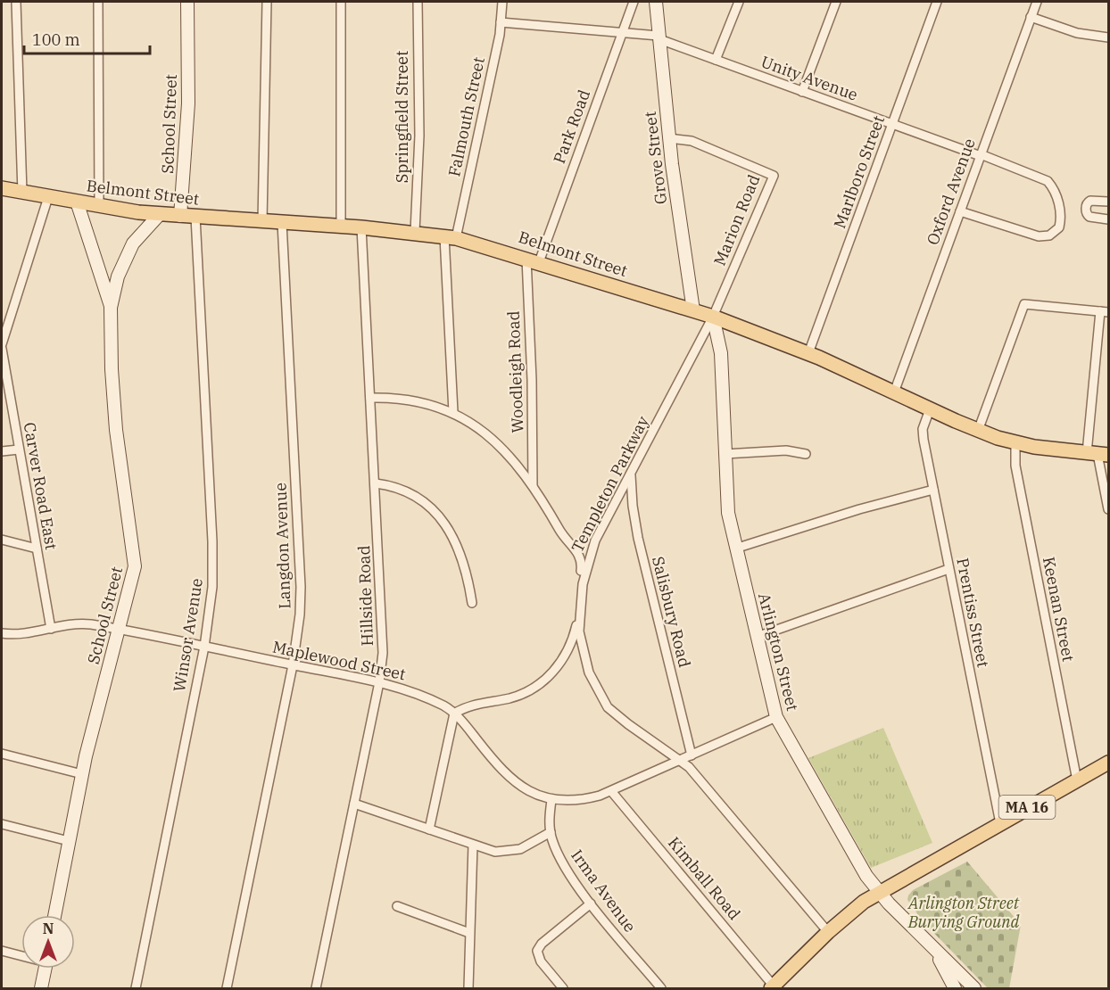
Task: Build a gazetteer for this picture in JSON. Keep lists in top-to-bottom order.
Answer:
{
  "streets": {
    "main road": ["Belmont Street", "MA 16"],
    "street": [
      "Unity Avenue",
      "Springfield Street",
      "Falmouth Street",
      "School Street",
      "Park Road",
      "Grove Street",
      "Marlboro Street",
      "Oxford Avenue",
      "Marion Road",
      "Woodleigh Road",
      "Templeton Parkway",
      "Carver Road East",
      "Langdon Avenue",
      "Hillside Road",
      "Keenan Street",
      "Salisbury Road",
      "Prentiss Street",
      "Winsor Avenue",
      "Arlington Street",
      "Maplewood Street",
      "Kimball Road",
      "Irma Avenue"
    ]
  },
  "crossings": [
    ["Unity Avenue", "Falmouth Street"],
    ["Unity Avenue", "Park Road"],
    ["Unity Avenue", "Grove Street"],
    ["Unity Avenue", "Marlboro Street"],
    ["Unity Avenue", "Oxford Avenue"],
    ["Springfield Street", "Belmont Street"],
    ["Falmouth Street", "Belmont Street"],
    ["School Street", "Belmont Street"],
    ["School Street", "Maplewood Street"],
    ["Park Road", "Belmont Street"],
    ["Park Road", "Woodleigh Road"],
    ["Grove Street", "Belmont Street"],
    ["Grove Street", "Marion Road"],
    ["Marlboro Street", "Belmont Street"],
    ["Oxford Avenue", "Belmont Street"],
    ["Belmont Street", "Marion Road"],
    ["Belmont Street", "Woodleigh Road"],
    ["Belmont Street", "Templeton Parkway"],
    ["Belmont Street", "Langdon Avenue"],
    ["Belmont Street", "Hillside Road"],
    ["Belmont Street", "Keenan Street"],
    ["Belmont Street", "Prentiss Street"],
    ["Belmont Street", "Winsor Avenue"],
    ["Belmont Street", "Arlington Street"],
    ["Marion Road", "Templeton Parkway"],
    ["Marion Road", "Arlington Street"],
    ["Templeton Parkway", "Salisbury Road"],
    ["Templeton Parkway", "Arlington Street"],
    ["Templeton Parkway", "Maplewood Street"],
    ["Templeton Parkway", "MA 16"],
    ["Carver Road East", "Maplewood Street"],
    ["Langdon Avenue", "Maplewood Street"],
    ["Hillside Road", "Maplewood Street"],
    ["Keenan Street", "MA 16"],
    ["Salisbury Road", "Maplewood Street"],
    ["Prentiss Street", "MA 16"],
    ["Winsor Avenue", "Maplewood Street"],
    ["Arlington Street", "Maplewood Street"],
    ["Arlington Street", "MA 16"],
    ["Maplewood Street", "Kimball Road"],
    ["Maplewood Street", "Irma Avenue"],
    ["MA 16", "Kimball Road"]
  ],
  "parks": ["Arlington Street Burying Ground"],
  "scale_bar": "100 m",
  "north": "top"
}
